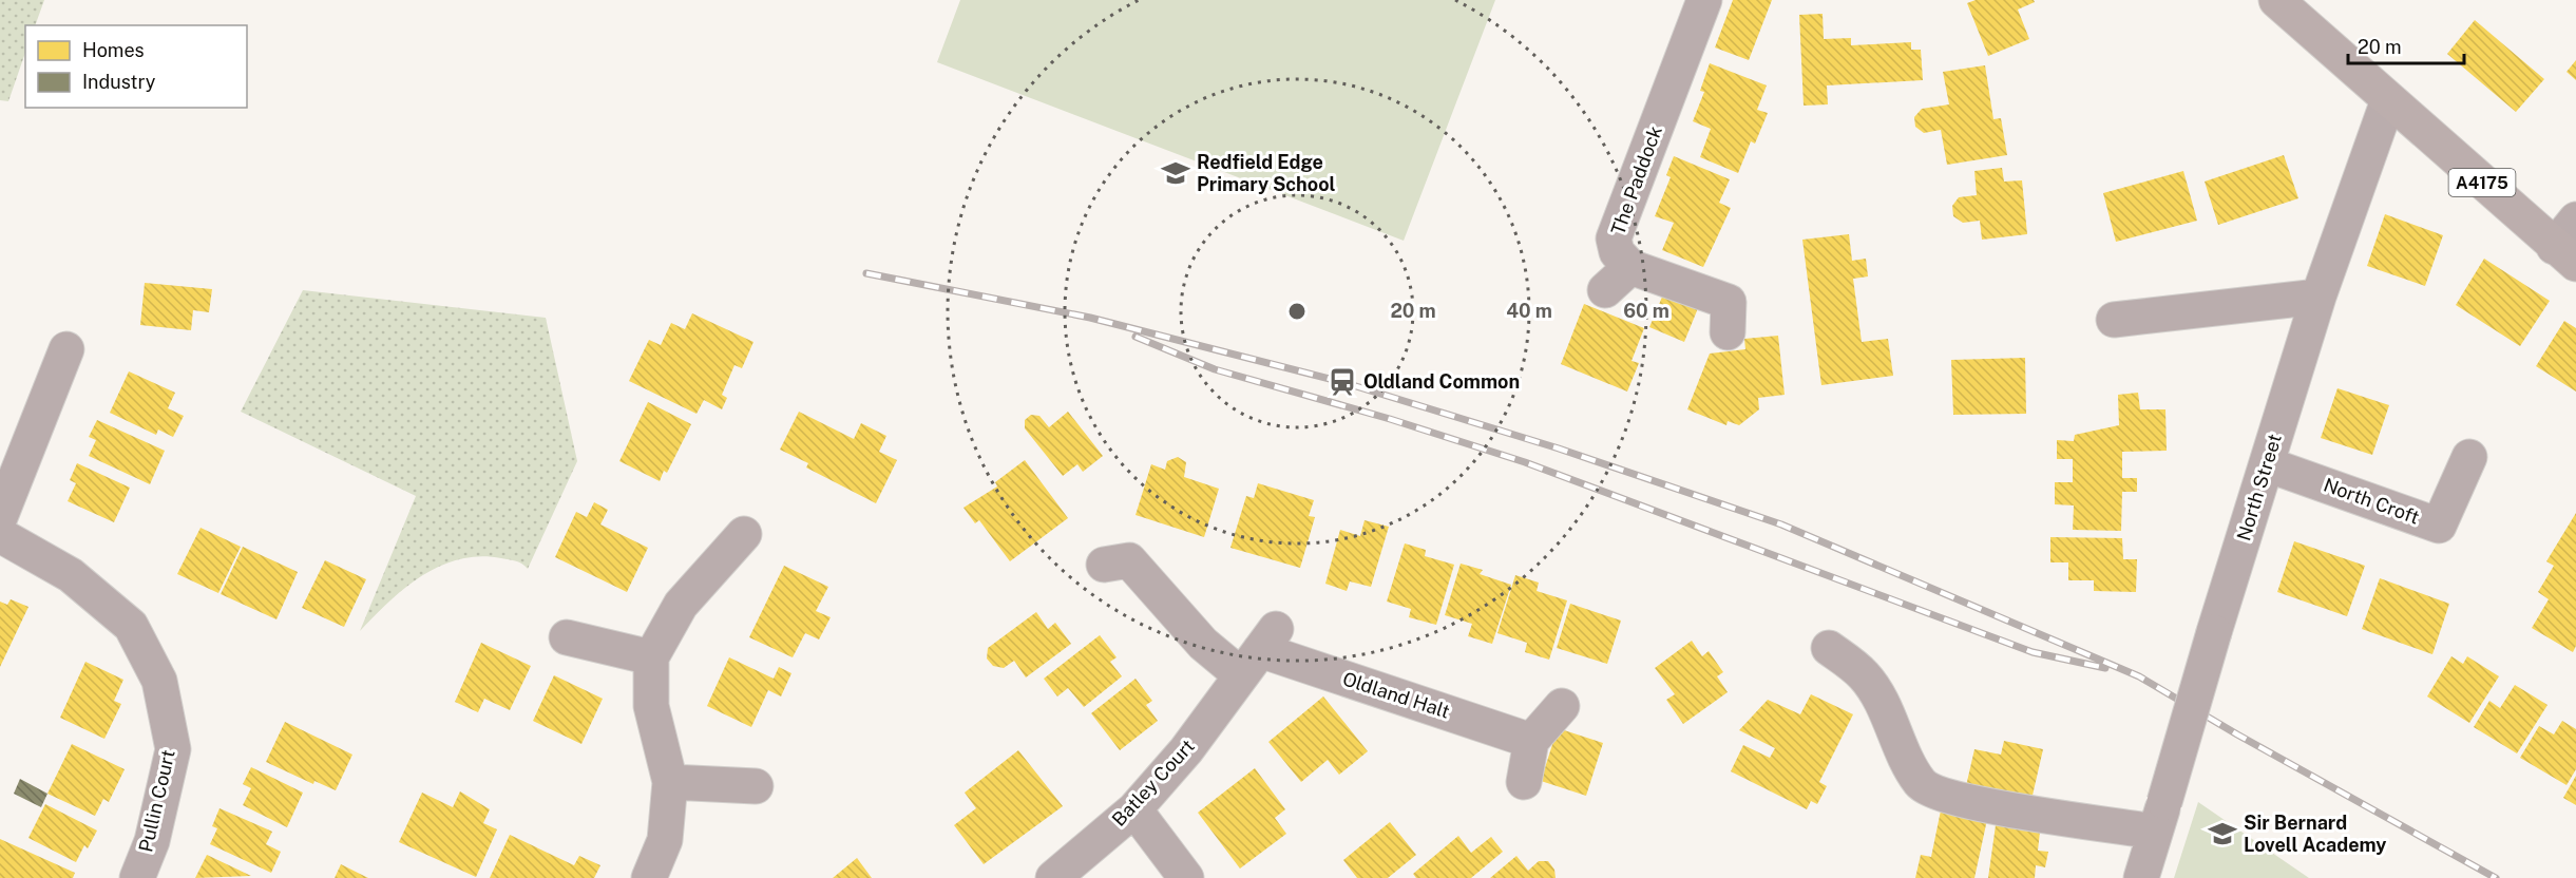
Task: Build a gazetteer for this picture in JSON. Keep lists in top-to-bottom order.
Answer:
{
  "streets": {
    "main road": ["A4175"],
    "street": [
      "The Paddock",
      "North Street",
      "North Croft",
      "Oldland Halt",
      "Batley Court",
      "Pullin Court"
    ]
  },
  "crossings": [
    ["A4175", "North Street"],
    ["North Street", "North Croft"],
    ["Oldland Halt", "Batley Court"]
  ],
  "places": {
    "school or university": ["Redfield Edge Primary School", "Sir Bernard Lovell Academy"],
    "station": ["Oldland Common"]
  },
  "legend": ["Homes", "Industry"],
  "scale_bar": "20 m",
  "rings": ["20 m", "40 m", "60 m"]
}
